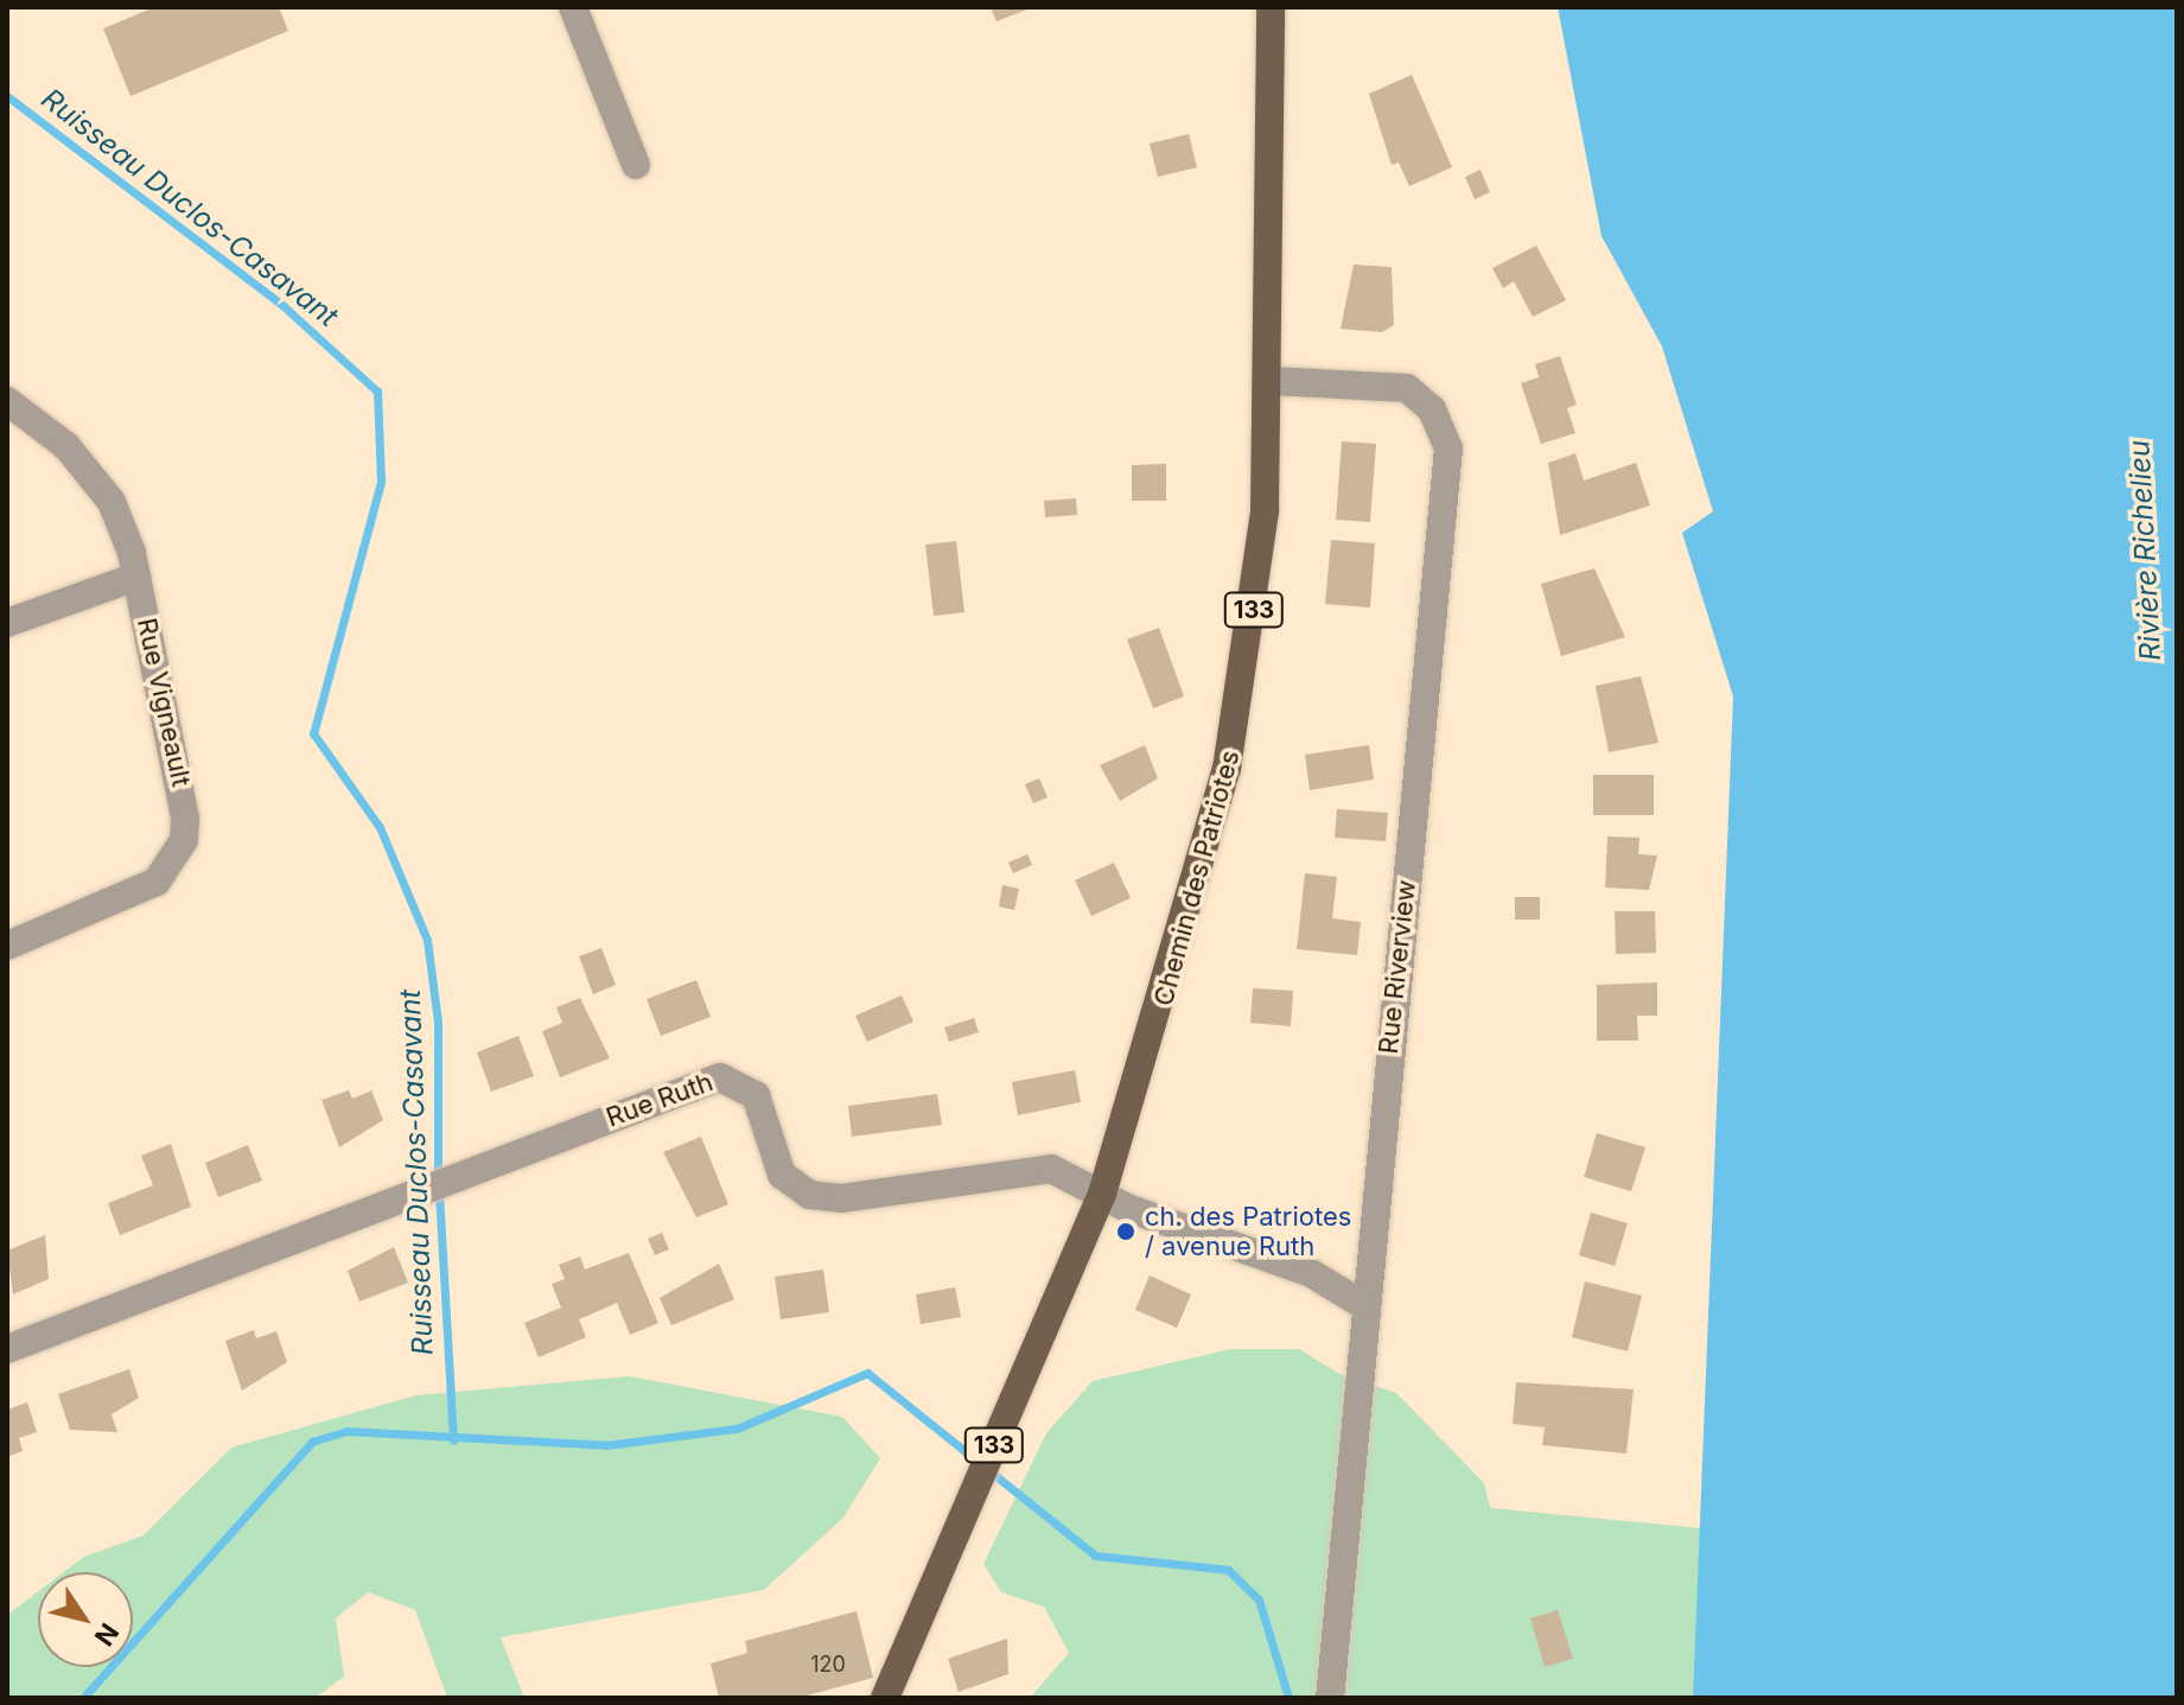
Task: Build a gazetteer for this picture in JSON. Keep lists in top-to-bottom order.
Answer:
{
  "streets": {
    "main road": ["133", "Chemin des Patriotes"],
    "street": ["Rue Vigneault", "Rue Riverview", "Rue Ruth"]
  },
  "crossings": [
    ["Chemin des Patriotes", "Rue Riverview"],
    ["Chemin des Patriotes", "Rue Ruth"],
    ["Rue Riverview", "Rue Ruth"]
  ],
  "water": ["Ruisseau Duclos-Casavant", "Rivière Richelieu"],
  "places": ["ch. des Patriotes / avenue Ruth"],
  "house_numbers": ["120"],
  "north": "bottom right"
}
